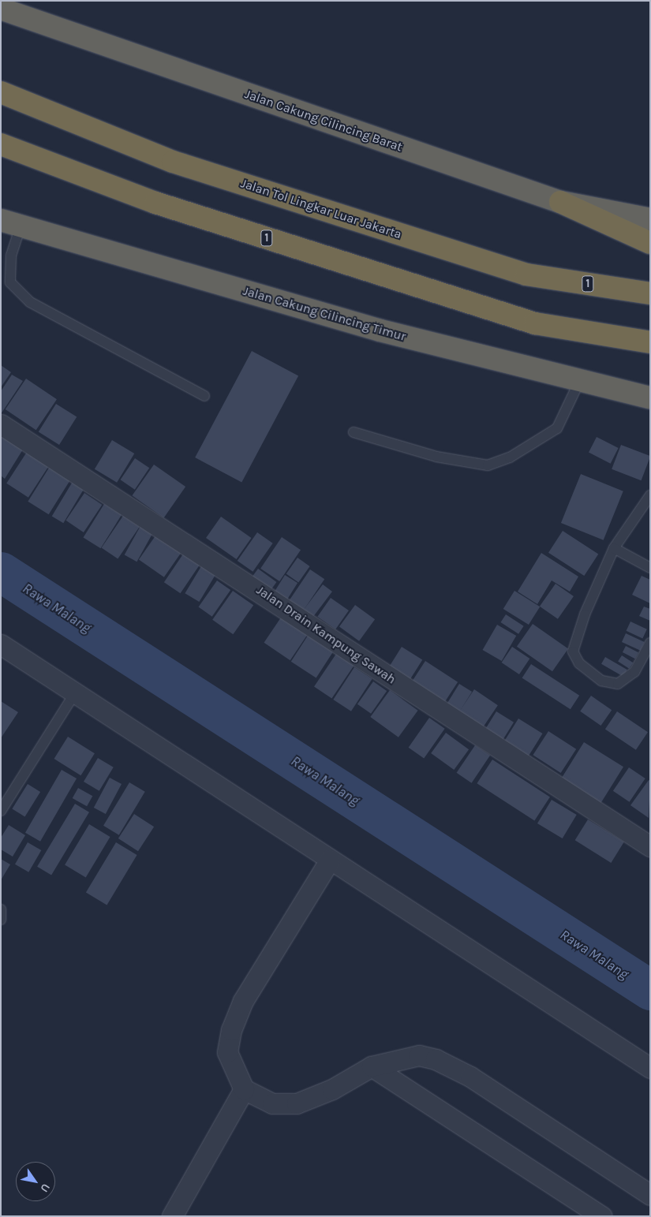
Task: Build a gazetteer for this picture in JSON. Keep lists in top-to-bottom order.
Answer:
{
  "streets": {
    "highway": [
      "Jalan Cakung Cilincing Barat",
      "Jalan Tol Lingkar Luar Jakarta",
      "1",
      "Jalan Cakung Cilincing Timur"
    ],
    "street": ["Jalan Drain Kampung Sawah"]
  },
  "water": ["Rawa Malang"],
  "north": "bottom right"
}
